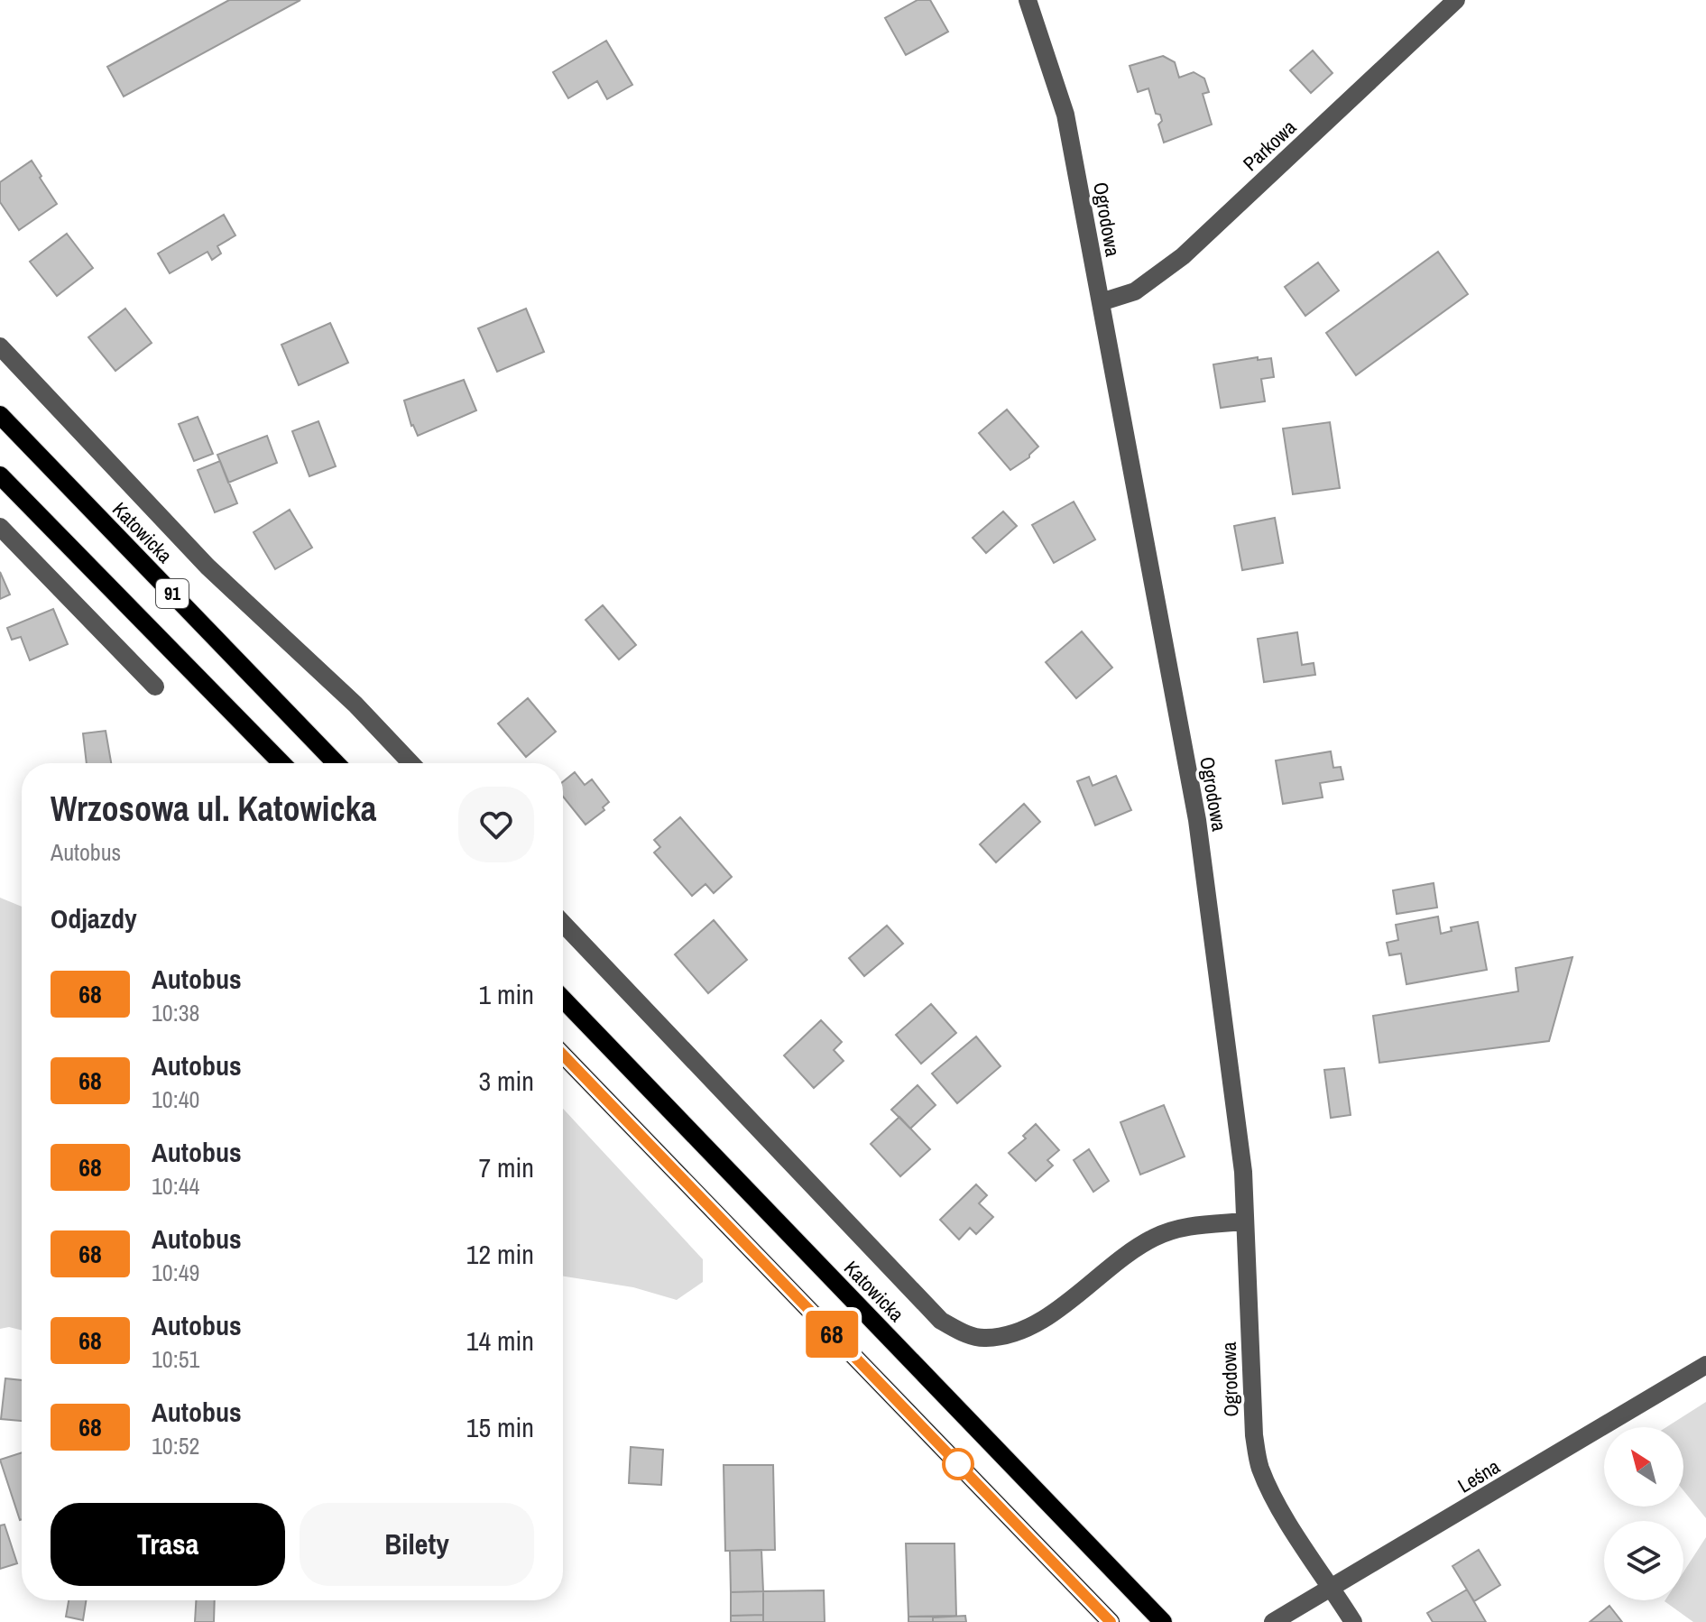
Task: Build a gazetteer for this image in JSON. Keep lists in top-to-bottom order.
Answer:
{
  "streets": {
    "main road": ["Katowicka", "91"],
    "street": ["Parkowa", "Ogrodowa", "Leśna"]
  },
  "crossings": [
    ["Parkowa", "Ogrodowa"],
    ["Ogrodowa", "Leśna"]
  ],
  "lines": ["bus line 68"],
  "north": "top left",
  "page": {
    "on_map": "68",
    "heading": [
      ["Wrzosowa ul. Katowicka", "Autobus"],
      "Odjazdy"
    ],
    "list": [
      {
        "mark": "68",
        "name": "Autobus",
        "note": "10:38",
        "value": "1 min"
      },
      {
        "mark": "68",
        "name": "Autobus",
        "note": "10:40",
        "value": "3 min"
      },
      {
        "mark": "68",
        "name": "Autobus",
        "note": "10:44",
        "value": "7 min"
      },
      {
        "mark": "68",
        "name": "Autobus",
        "note": "10:49",
        "value": "12 min"
      },
      {
        "mark": "68",
        "name": "Autobus",
        "note": "10:51",
        "value": "14 min"
      },
      {
        "mark": "68",
        "name": "Autobus",
        "note": "10:52",
        "value": "15 min"
      }
    ],
    "buttons": ["Trasa", "Bilety"]
  }
}
